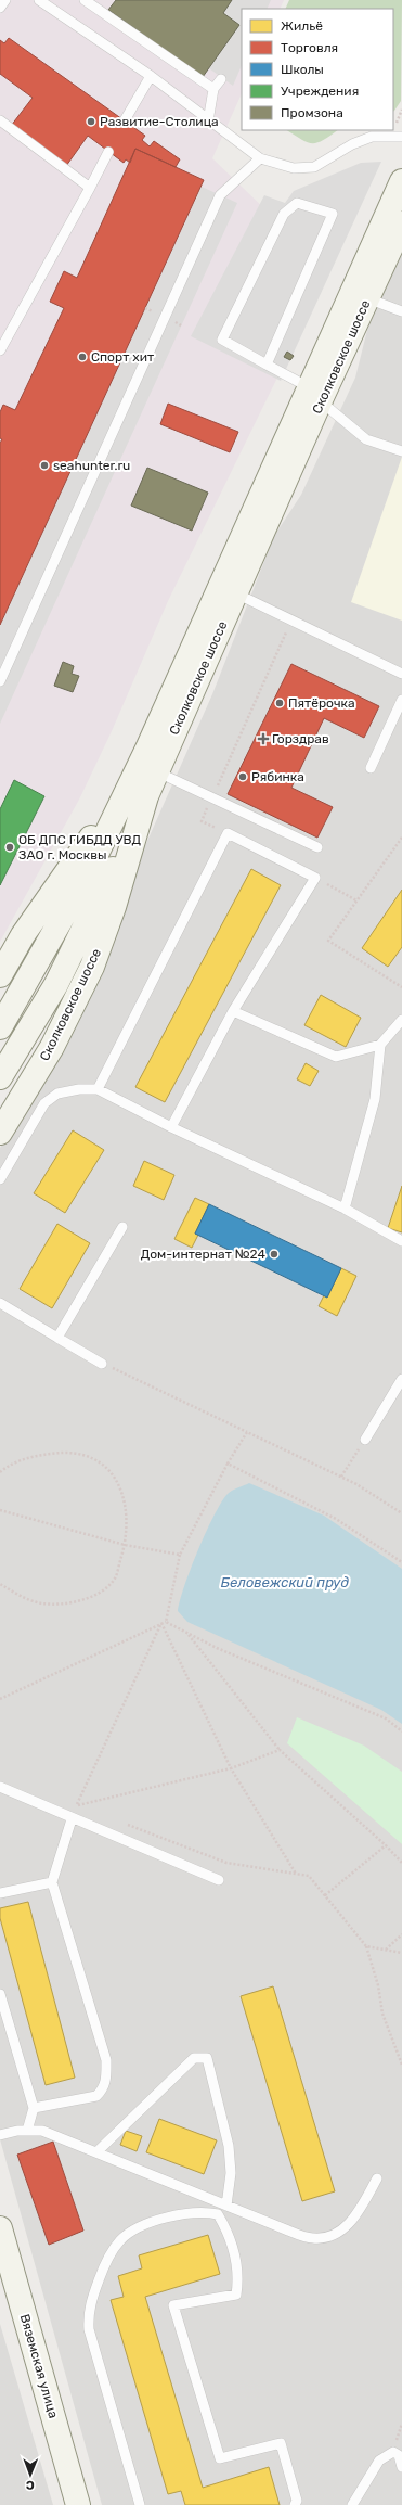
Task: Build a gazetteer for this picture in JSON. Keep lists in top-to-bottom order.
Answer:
{
  "streets": {
    "main road": ["Сколковское шоссе", "Вяземская улица"]
  },
  "water": ["Беловежский пруд"],
  "places": {
    "other": [
      "Развитие-Столица",
      "Спорт хит",
      "seahunter.ru",
      "Пятёрочка",
      "Рябинка",
      "ОБ ДПС ГИБДД УВД ЗАО г. Москвы",
      "Дом-интернат №24"
    ],
    "health": ["Горздрав"]
  },
  "legend": [
    "Жильё",
    "Торговля",
    "Школы",
    "Учреждения",
    "Промзона"
  ],
  "north": "bottom"
}
